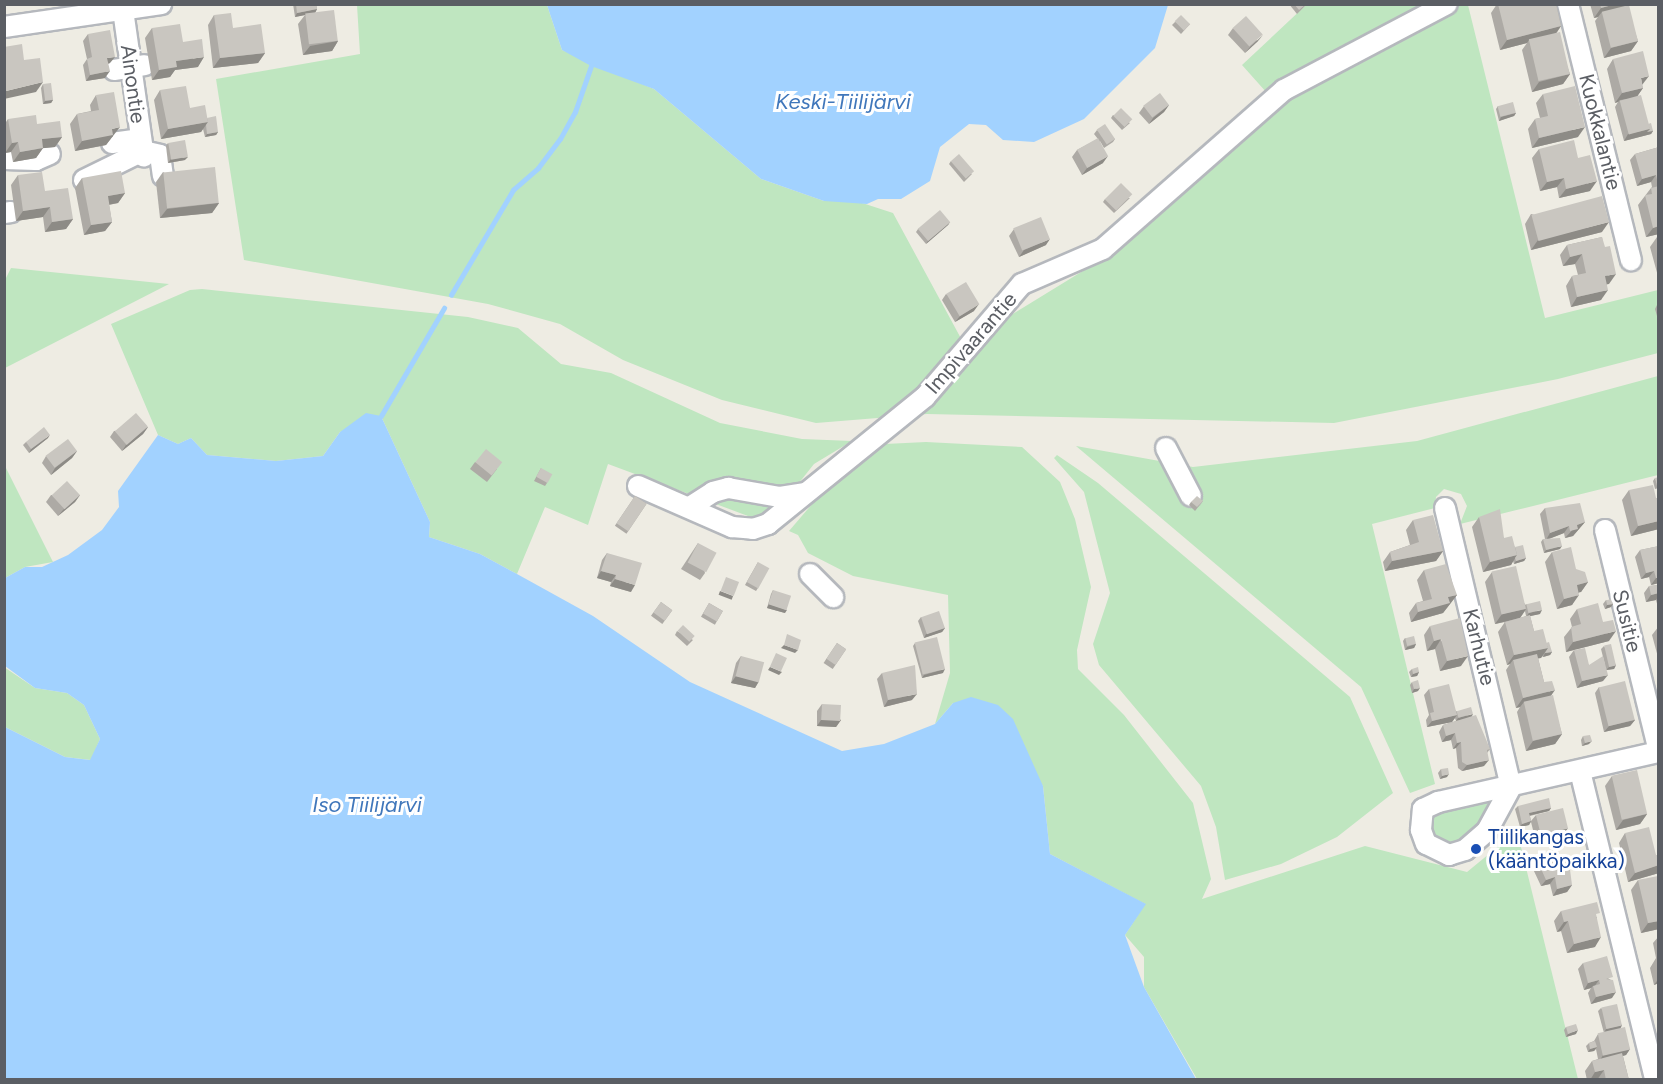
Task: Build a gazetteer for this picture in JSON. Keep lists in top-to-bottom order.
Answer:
{
  "streets": {
    "street": [
      "Ainontie",
      "Kuokkalantie",
      "Impivaarantie",
      "Susitie",
      "Karhutie"
    ]
  },
  "water": ["Keski-Tiilijärvi", "Iso Tiilijärvi"],
  "places": ["Tiilikangas (kääntöpaikka)"]
}
